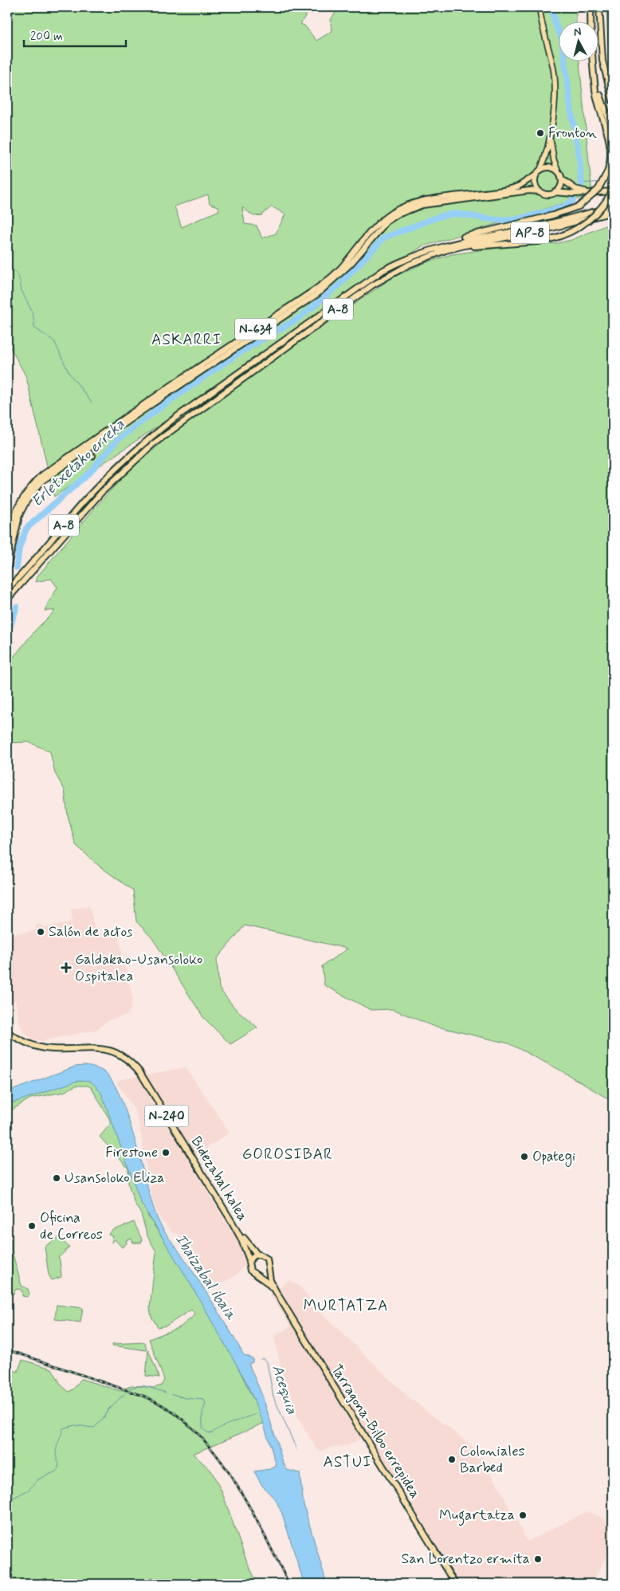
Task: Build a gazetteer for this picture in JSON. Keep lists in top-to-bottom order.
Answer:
{
  "streets": {
    "highway": [
      "AP-8",
      "A-8",
      "N-634",
      "N-240",
      "Bidezabal kalea",
      "Tarragona-Bilbo errepidea"
    ]
  },
  "crossings": [
    ["AP-8", "A-8"],
    ["Bidezabal kalea", "Tarragona-Bilbo errepidea"]
  ],
  "districts": [
    "ASKARRI",
    "GOROSIBAR",
    "MURTATZA",
    "ASTUI"
  ],
  "water": ["Erletxetako erreka", "Ibaizabal ibaia", "Acequia"],
  "places": {
    "other": [
      "Fronton",
      "Salón de actos",
      "Firestone",
      "Opategi",
      "Usansoloko Eliza",
      "Oficina de Correos",
      "Coloniales Barbed",
      "Mugartatza",
      "San Lorentzo ermita"
    ],
    "health": ["Galdakao-Usansoloko Ospitalea"]
  },
  "scale_bar": "200 m",
  "north": "top"
}
